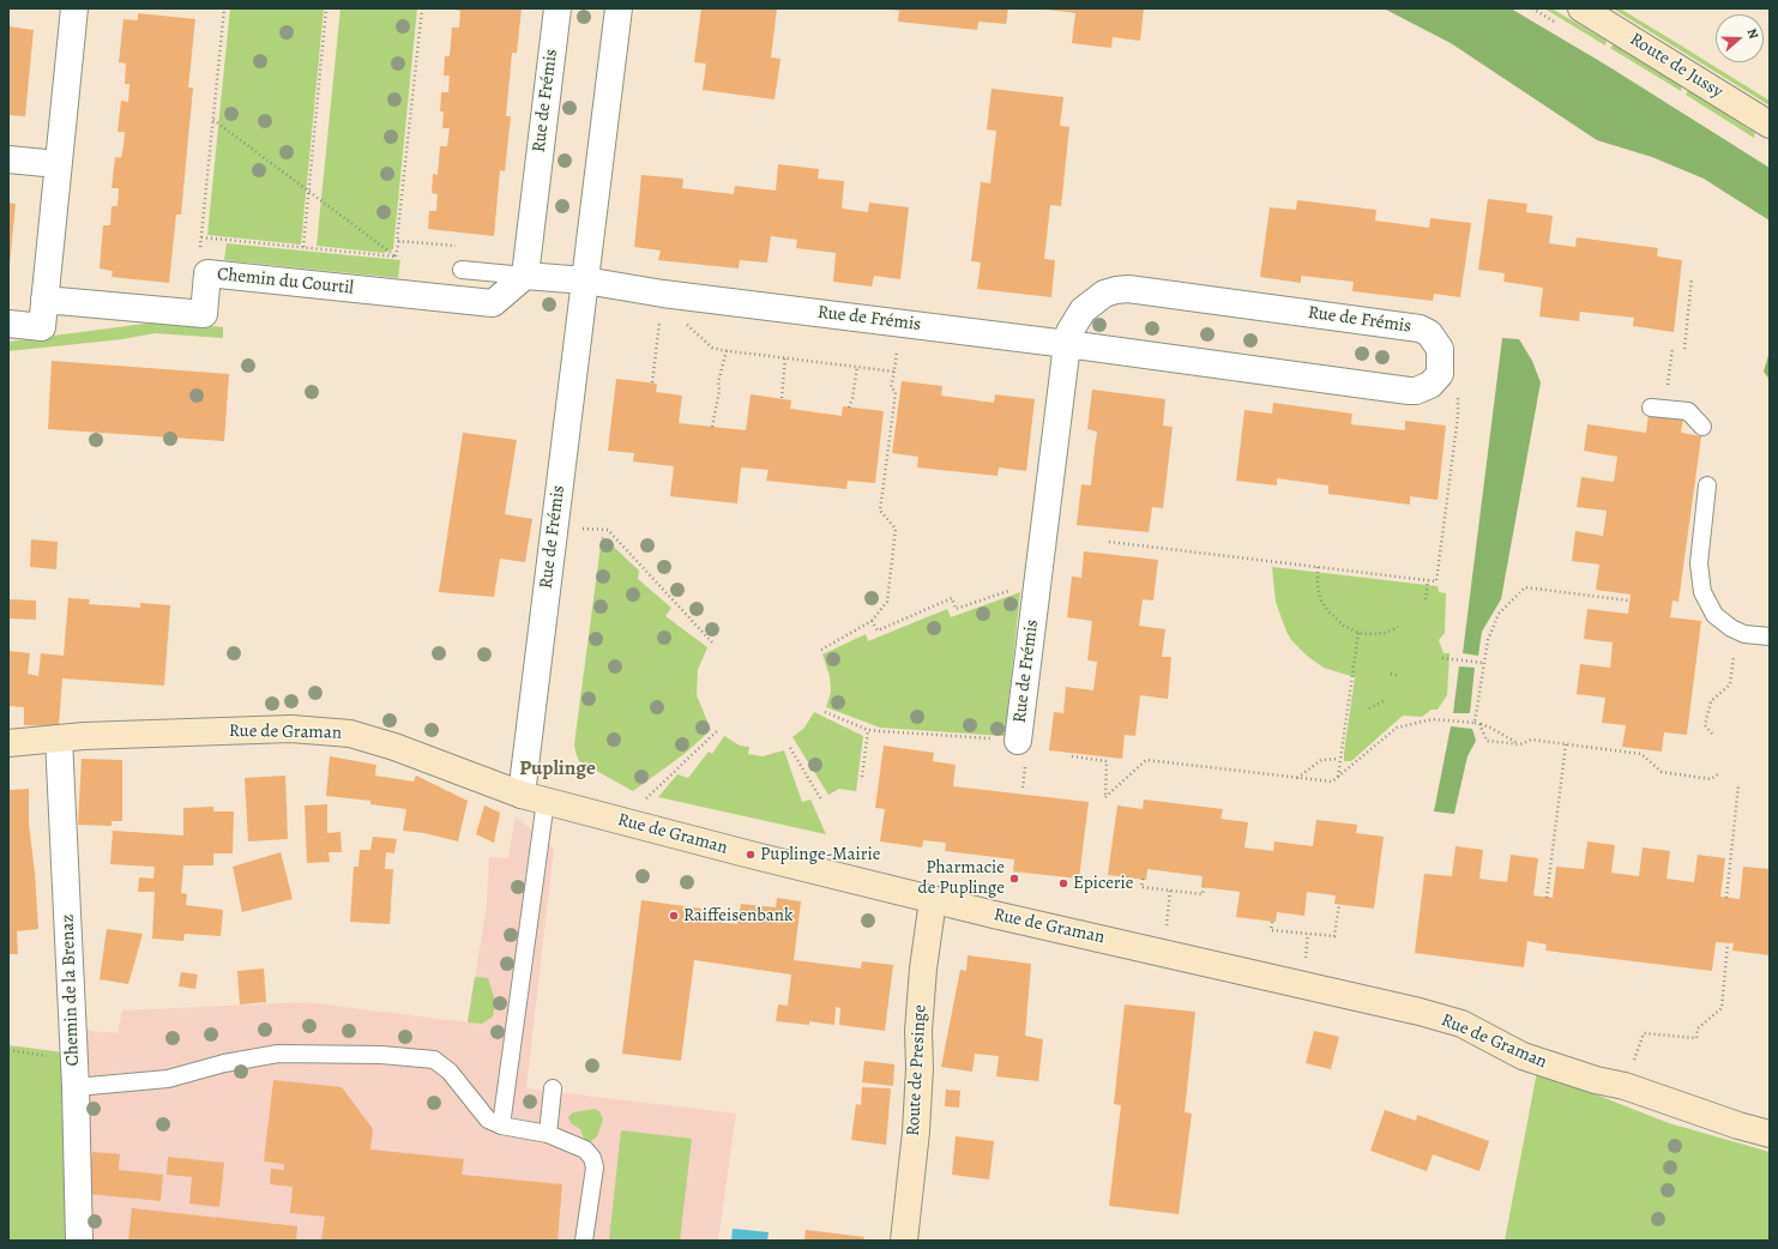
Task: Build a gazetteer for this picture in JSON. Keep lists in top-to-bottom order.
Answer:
{
  "streets": {
    "street": [
      "Route de Jussy",
      "Rue de Frémis",
      "Chemin du Courtil",
      "Rue de Graman",
      "Chemin de la Brenaz",
      "Route de Presinge"
    ]
  },
  "crossings": [
    ["Rue de Frémis", "Chemin du Courtil"],
    ["Rue de Frémis", "Rue de Graman"],
    ["Rue de Graman", "Chemin de la Brenaz"],
    ["Rue de Graman", "Route de Presinge"]
  ],
  "districts": ["Puplinge"],
  "places": [
    "Puplinge-Mairie",
    "Pharmacie de Puplinge",
    "Epicerie",
    "Raiffeisenbank"
  ],
  "north": "right"
}
